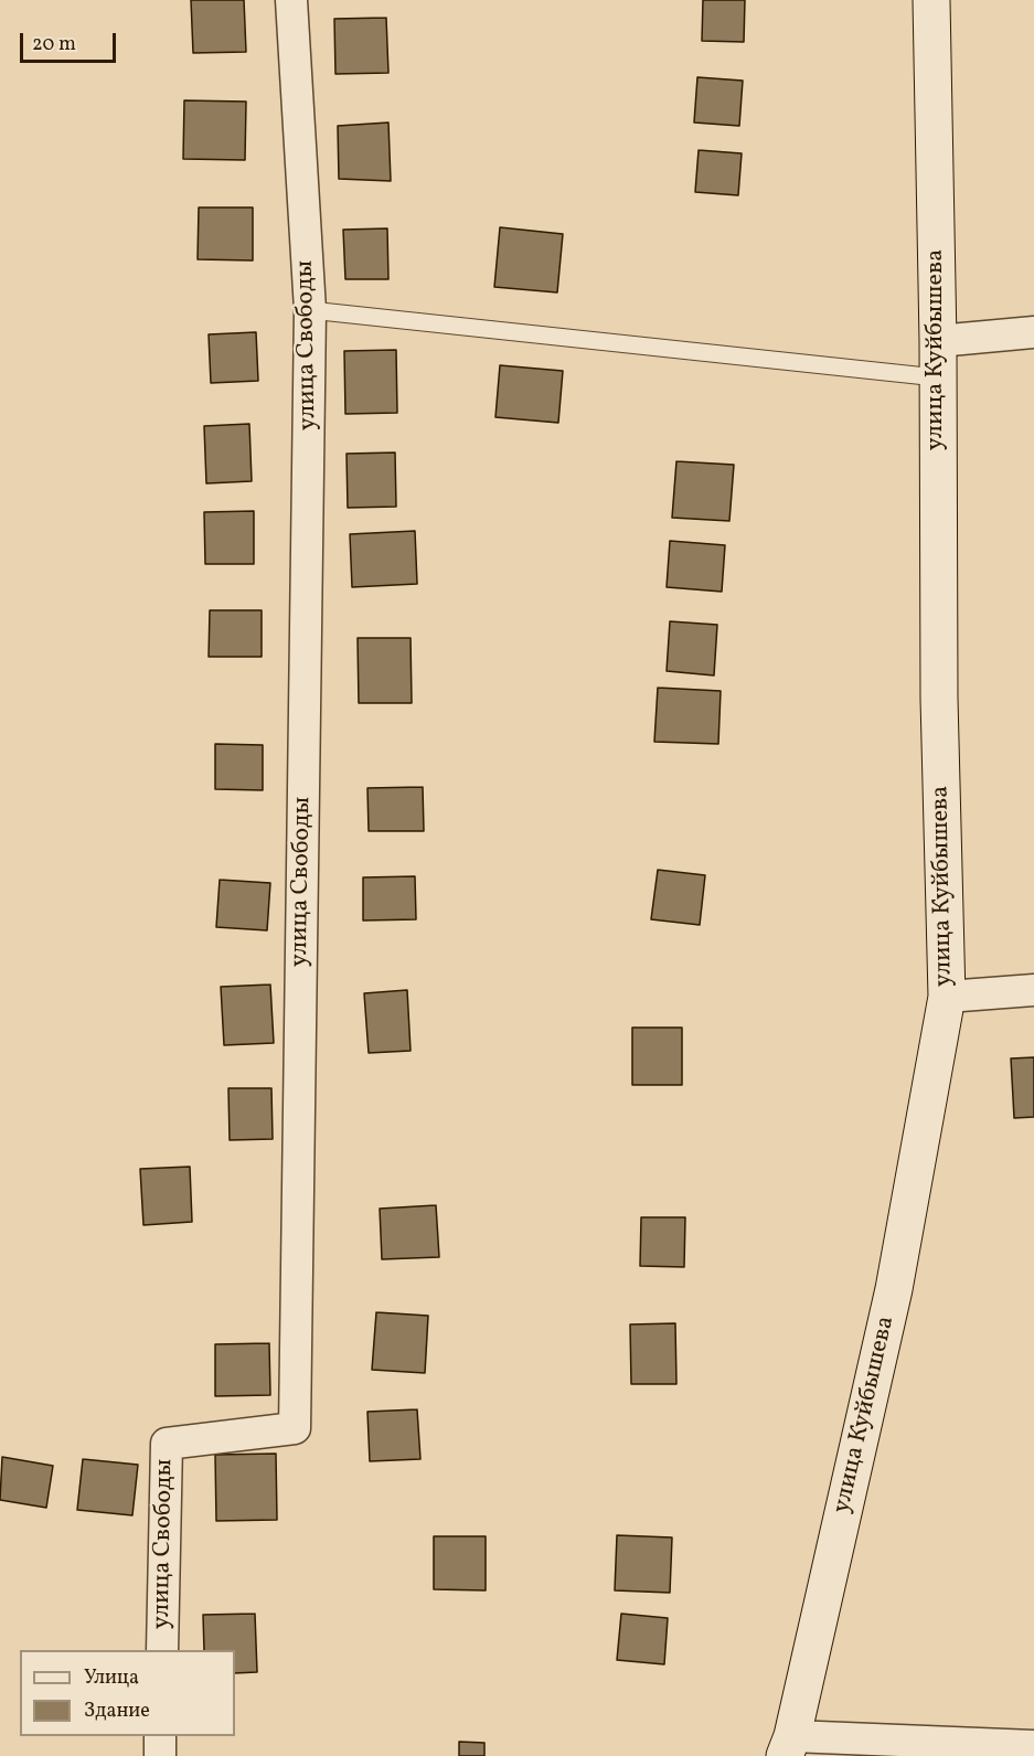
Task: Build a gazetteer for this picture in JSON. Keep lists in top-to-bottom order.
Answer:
{
  "streets": {
    "main road": ["улица Куйбышева"],
    "street": ["улица Свободы"]
  },
  "legend": ["Улица", "Здание"],
  "scale_bar": "20 m"
}
